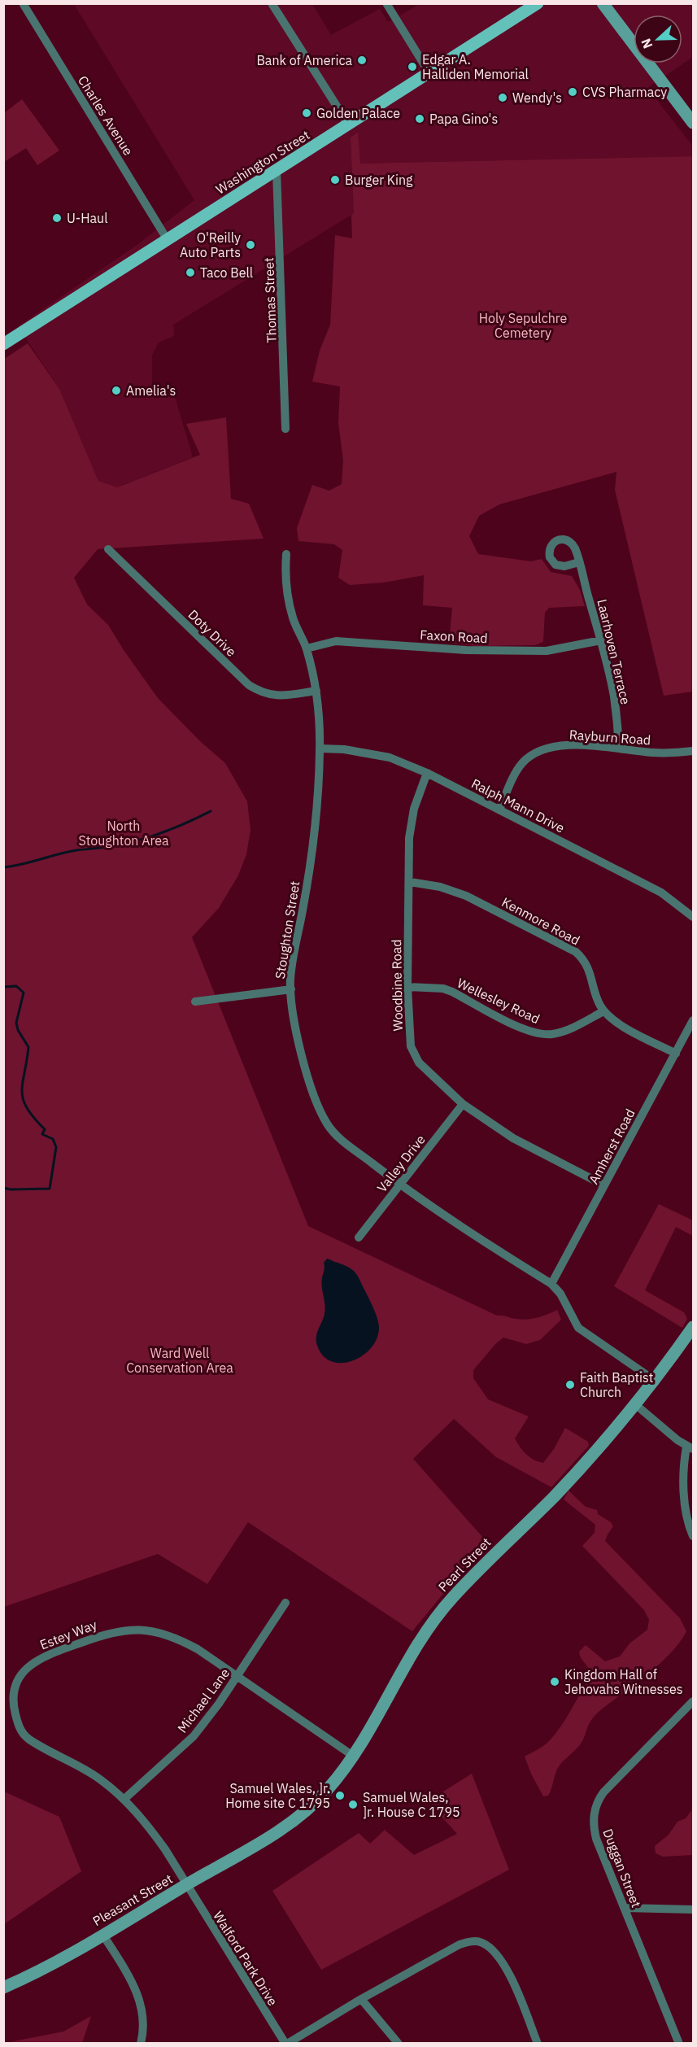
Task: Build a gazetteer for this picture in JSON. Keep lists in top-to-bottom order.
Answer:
{
  "streets": {
    "main road": ["Washington Street", "Pearl Street", "Pleasant Street"],
    "street": [
      "Charles Avenue",
      "Thomas Street",
      "Doty Drive",
      "Faxon Road",
      "Laarhoven Terrace",
      "Rayburn Road",
      "Ralph Mann Drive",
      "Kenmore Road",
      "Stoughton Street",
      "Woodbine Road",
      "Wellesley Road",
      "Amherst Road",
      "Valley Drive",
      "Estey Way",
      "Michael Lane",
      "Duggan Street",
      "Walford Park Drive"
    ]
  },
  "crossings": [
    ["Charles Avenue", "Washington Street"],
    ["Washington Street", "Thomas Street"],
    ["Doty Drive", "Stoughton Street"],
    ["Faxon Road", "Laarhoven Terrace"],
    ["Faxon Road", "Stoughton Street"],
    ["Laarhoven Terrace", "Rayburn Road"],
    ["Rayburn Road", "Ralph Mann Drive"],
    ["Ralph Mann Drive", "Stoughton Street"],
    ["Ralph Mann Drive", "Woodbine Road"],
    ["Kenmore Road", "Woodbine Road"],
    ["Kenmore Road", "Wellesley Road"],
    ["Stoughton Street", "Amherst Road"],
    ["Stoughton Street", "Valley Drive"],
    ["Stoughton Street", "Pearl Street"],
    ["Woodbine Road", "Wellesley Road"],
    ["Woodbine Road", "Amherst Road"],
    ["Woodbine Road", "Valley Drive"],
    ["Pearl Street", "Estey Way"],
    ["Pearl Street", "Pleasant Street"],
    ["Estey Way", "Michael Lane"],
    ["Estey Way", "Pleasant Street"],
    ["Estey Way", "Walford Park Drive"],
    ["Pleasant Street", "Walford Park Drive"]
  ],
  "parks": ["Holy Sepulchre Cemetery", "North Stoughton Area", "Ward Well Conservation Area"],
  "places": [
    "Bank of America",
    "Edgar A. Halliden Memorial",
    "CVS Pharmacy",
    "Wendy's",
    "Golden Palace",
    "Papa Gino's",
    "Burger King",
    "U-Haul",
    "O'Reilly Auto Parts",
    "Taco Bell",
    "Amelia's",
    "Faith Baptist Church",
    "Kingdom Hall of Jehovahs Witnesses",
    "Samuel Wales, ]r. Home site C 1795",
    "Samuel Wales, ]r. House C 1795"
  ],
  "north": "left"
}
